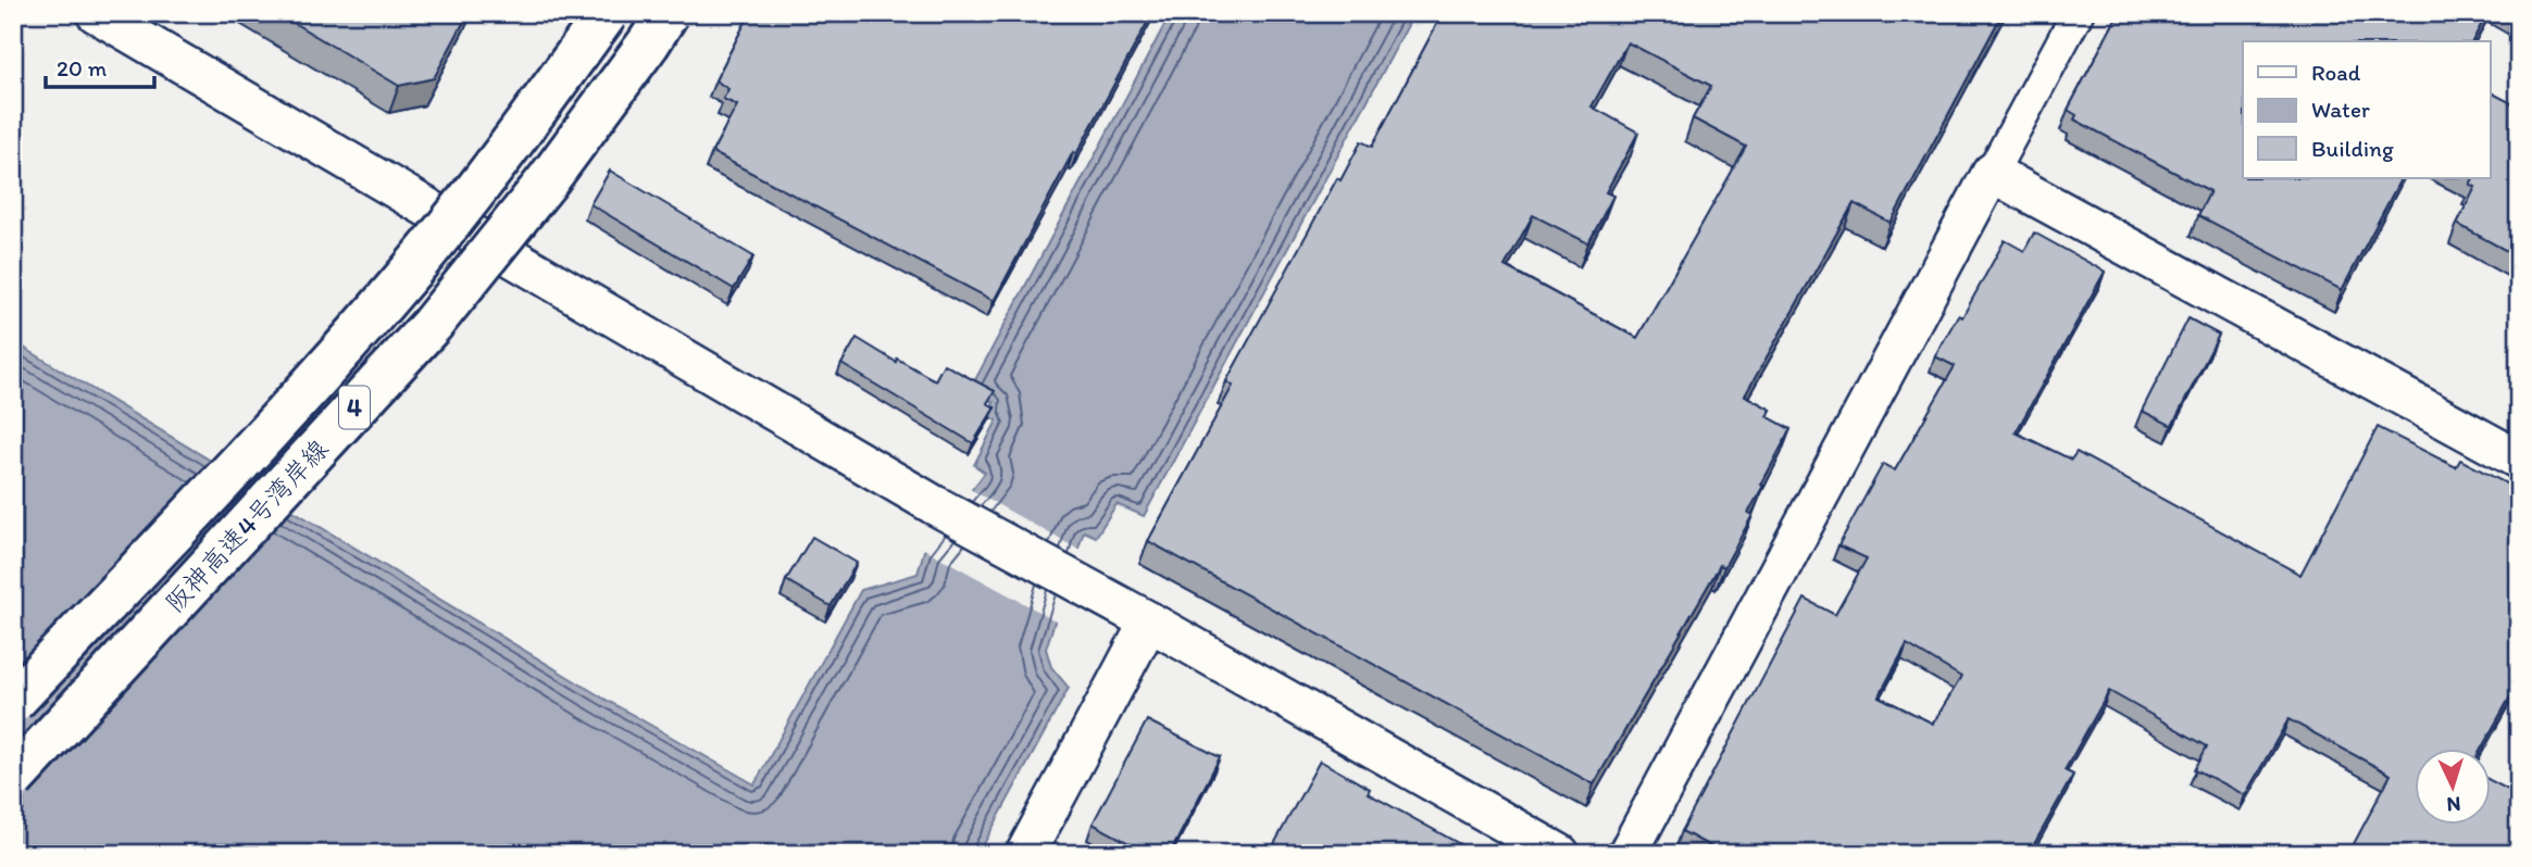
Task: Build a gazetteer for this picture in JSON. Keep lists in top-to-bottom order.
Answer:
{
  "streets": {
    "highway": ["4", "阪神高速4号湾岸線"]
  },
  "legend": ["Road", "Water", "Building"],
  "scale_bar": "20 m",
  "north": "bottom"
}
